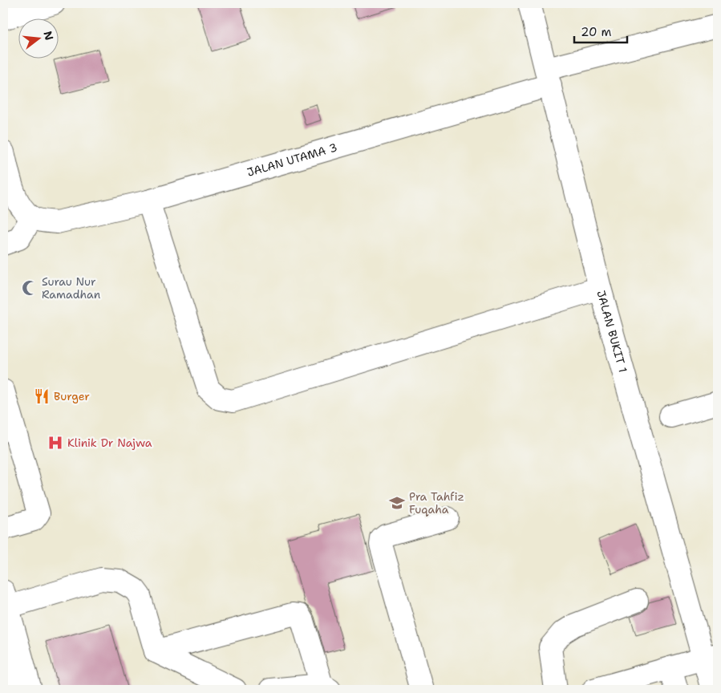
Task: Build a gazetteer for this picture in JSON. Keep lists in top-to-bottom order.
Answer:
{
  "streets": {
    "street": ["JALAN UTAMA 3", "JALAN BUKIT 1"]
  },
  "crossings": [
    ["JALAN UTAMA 3", "JALAN BUKIT 1"]
  ],
  "places": {
    "mosque": ["Surau Nur Ramadhan"],
    "restaurant": ["Burger"],
    "hospital": ["Klinik Dr Najwa"],
    "school or university": ["Pra Tahfiz Fuqaha"]
  },
  "scale_bar": "20 m",
  "north": "right"
}
